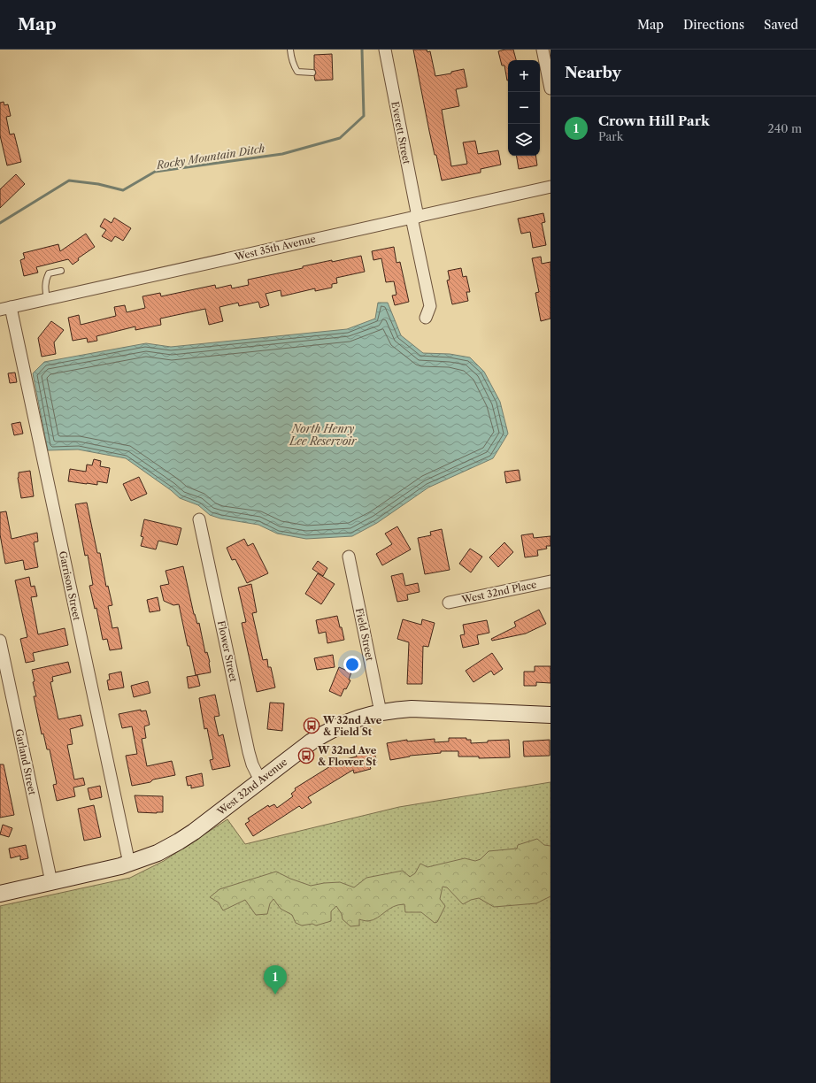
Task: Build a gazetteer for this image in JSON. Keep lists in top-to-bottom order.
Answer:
{
  "streets": {
    "street": [
      "Everett Street",
      "West 35th Avenue",
      "Garrison Street",
      "West 32nd Place",
      "Field Street",
      "Flower Street",
      "Garland Street",
      "West 32nd Avenue"
    ]
  },
  "crossings": [
    ["Everett Street", "West 35th Avenue"],
    ["West 35th Avenue", "Garrison Street"],
    ["Garrison Street", "West 32nd Avenue"],
    ["Field Street", "West 32nd Avenue"],
    ["Flower Street", "West 32nd Avenue"],
    ["Garland Street", "West 32nd Avenue"]
  ],
  "water": ["Rocky Mountain Ditch", "North Henry Lee Reservoir"],
  "places": {
    "bus stop": ["W 32nd Ave & Field St", "W 32nd Ave & Flower St"]
  },
  "page": {
    "header": "Map",
    "nav": ["Map", "Directions", "Saved"],
    "heading": "Nearby",
    "map_buttons": ["+", "−"],
    "list": [
      {
        "mark": "1",
        "name": "Crown Hill Park",
        "note": "Park",
        "value": "240 m"
      }
    ],
    "pins": "1"
  }
}
